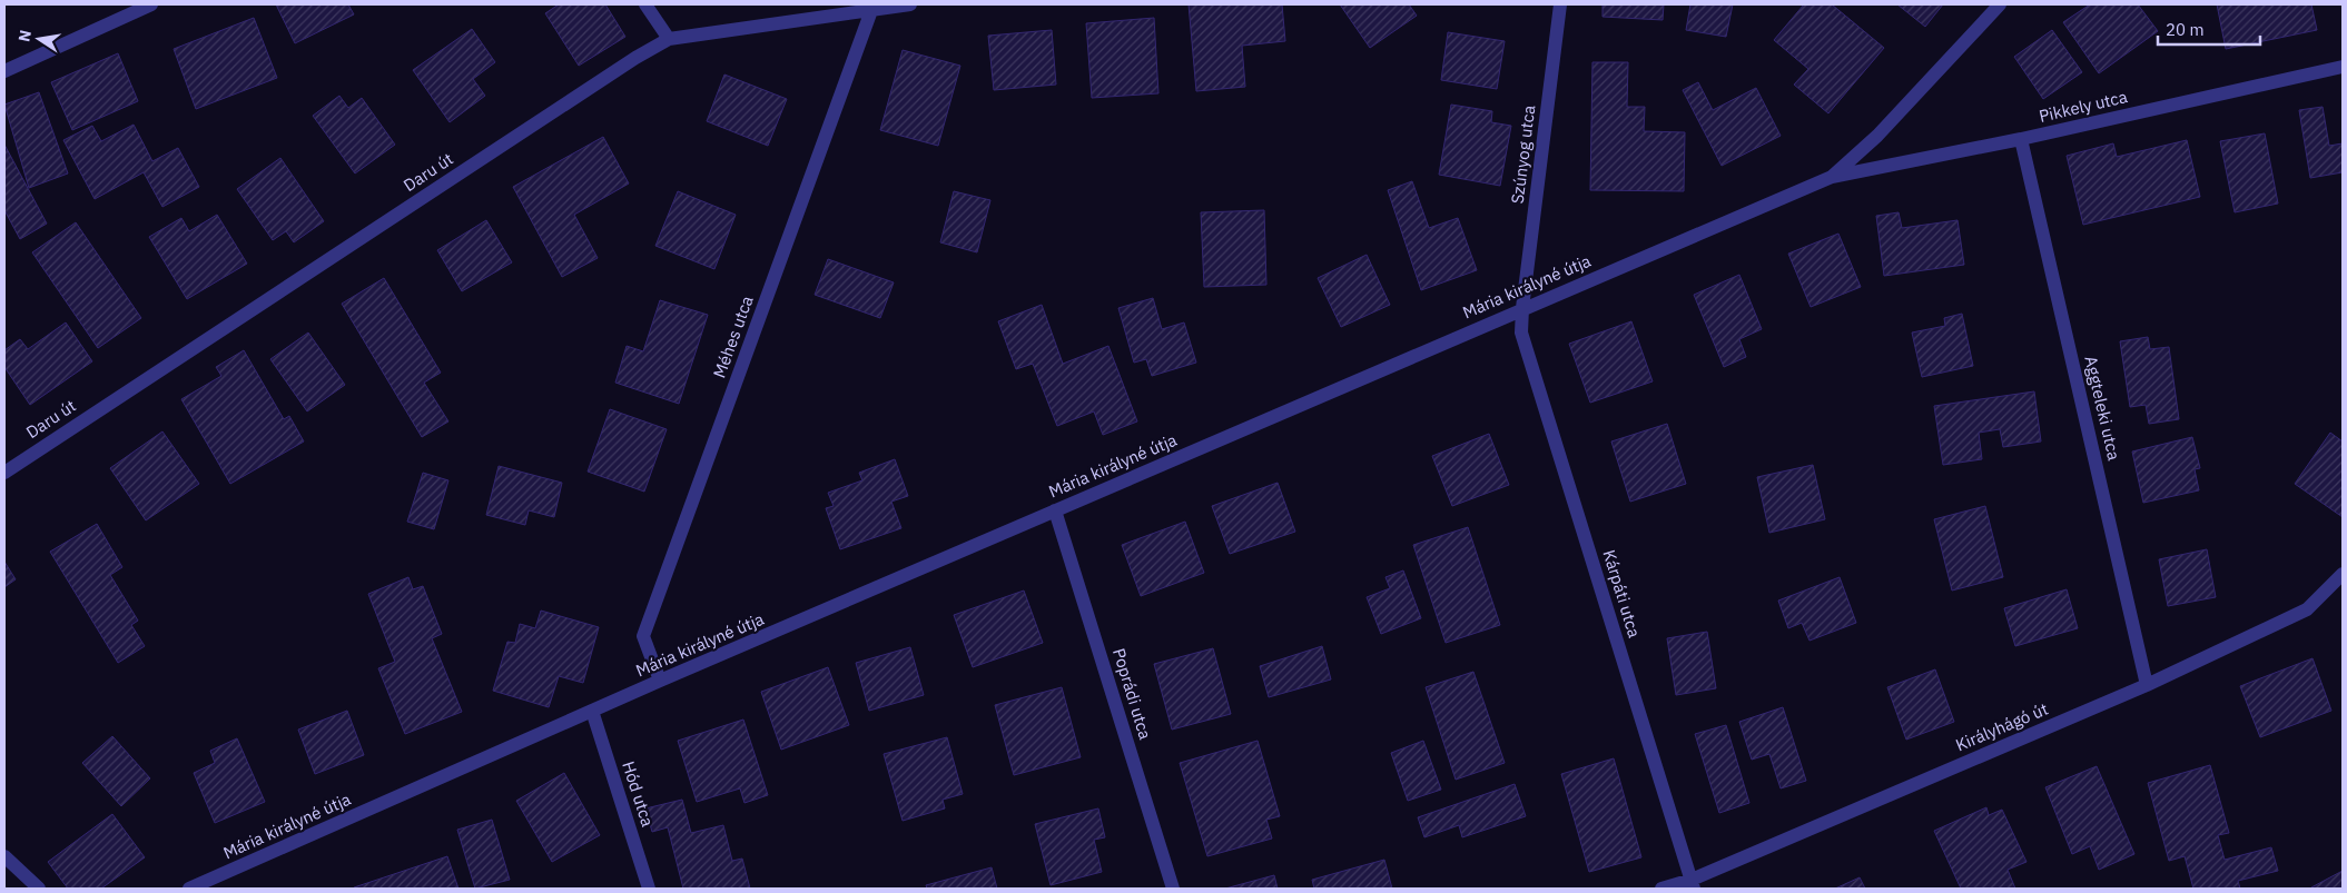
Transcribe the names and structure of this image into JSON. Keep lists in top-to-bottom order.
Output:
{
  "streets": {
    "street": [
      "Pikkely utca",
      "Szúnyog utca",
      "Daru út",
      "Mária királyné útja",
      "Méhes utca",
      "Aggteleki utca",
      "Kárpáti utca",
      "Poprádi utca",
      "Királyhágó út",
      "Hód utca"
    ]
  },
  "crossings": [
    ["Pikkely utca", "Mária királyné útja"],
    ["Pikkely utca", "Aggteleki utca"],
    ["Szúnyog utca", "Mária királyné útja"],
    ["Szúnyog utca", "Kárpáti utca"],
    ["Daru út", "Méhes utca"],
    ["Mária királyné útja", "Méhes utca"],
    ["Mária királyné útja", "Kárpáti utca"],
    ["Mária királyné útja", "Poprádi utca"],
    ["Mária királyné útja", "Hód utca"],
    ["Aggteleki utca", "Királyhágó út"],
    ["Kárpáti utca", "Királyhágó út"]
  ],
  "scale_bar": "20 m",
  "north": "left"
}
